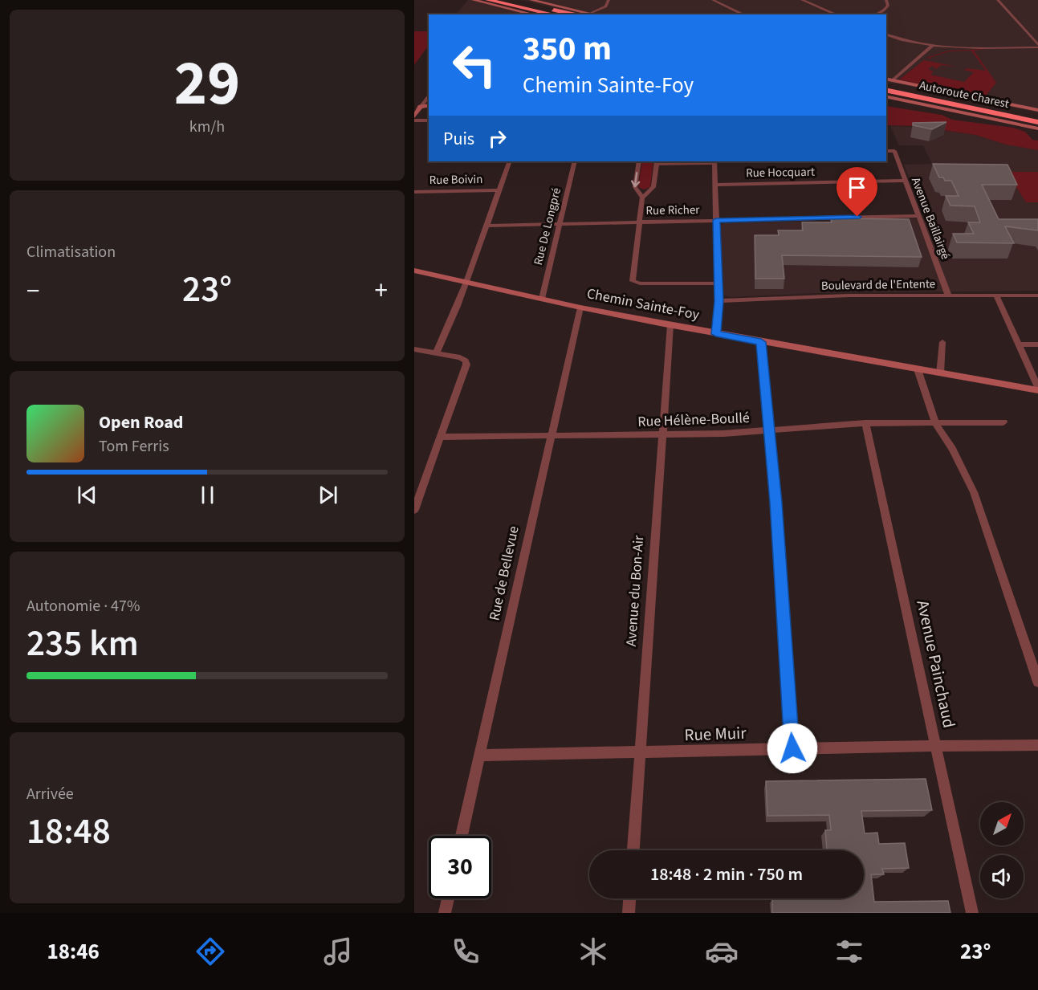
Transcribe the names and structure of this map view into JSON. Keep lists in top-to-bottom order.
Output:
{
  "streets": {
    "highway": ["Autoroute Charest"],
    "street": [
      "Rue Hocquart",
      "Rue Boivin",
      "Rue Richer",
      "Avenue Baillairgé",
      "Rue De Longpré",
      "Boulevard de l'Entente",
      "Chemin Sainte-Foy",
      "Rue Hélène-Boullé",
      "Rue de Bellevue",
      "Avenue du Bon-Air",
      "Avenue Painchaud",
      "Rue Muir"
    ]
  },
  "crossings": [
    ["Rue Hocquart", "Avenue Baillairgé"],
    ["Rue Richer", "Avenue Baillairgé"],
    ["Rue Richer", "Rue De Longpré"],
    ["Avenue Baillairgé", "Boulevard de l'Entente"],
    ["Rue De Longpré", "Chemin Sainte-Foy"],
    ["Chemin Sainte-Foy", "Rue de Bellevue"],
    ["Chemin Sainte-Foy", "Avenue du Bon-Air"],
    ["Rue Hélène-Boullé", "Rue de Bellevue"],
    ["Rue Hélène-Boullé", "Avenue du Bon-Air"],
    ["Rue Hélène-Boullé", "Avenue Painchaud"],
    ["Rue de Bellevue", "Rue Muir"],
    ["Avenue du Bon-Air", "Rue Muir"],
    ["Avenue Painchaud", "Rue Muir"]
  ],
  "north": "top right",
  "page": {
    "tile": [
      ["29", "km/h"],
      "Climatisation",
      ["Autonomie · 47%", "235 km"],
      ["Arrivée", "18:48"]
    ],
    "turn": ["350 m", "Chemin Sainte-Foy"],
    "then": "Puis",
    "heat": ["−", "23°", "+"],
    "song": ["Open Road", "Tom Ferris"],
    "limit": "30",
    "trip": "18:48 · 2 min · 750 m",
    "tabs": ["18:46", "23°"]
  }
}
